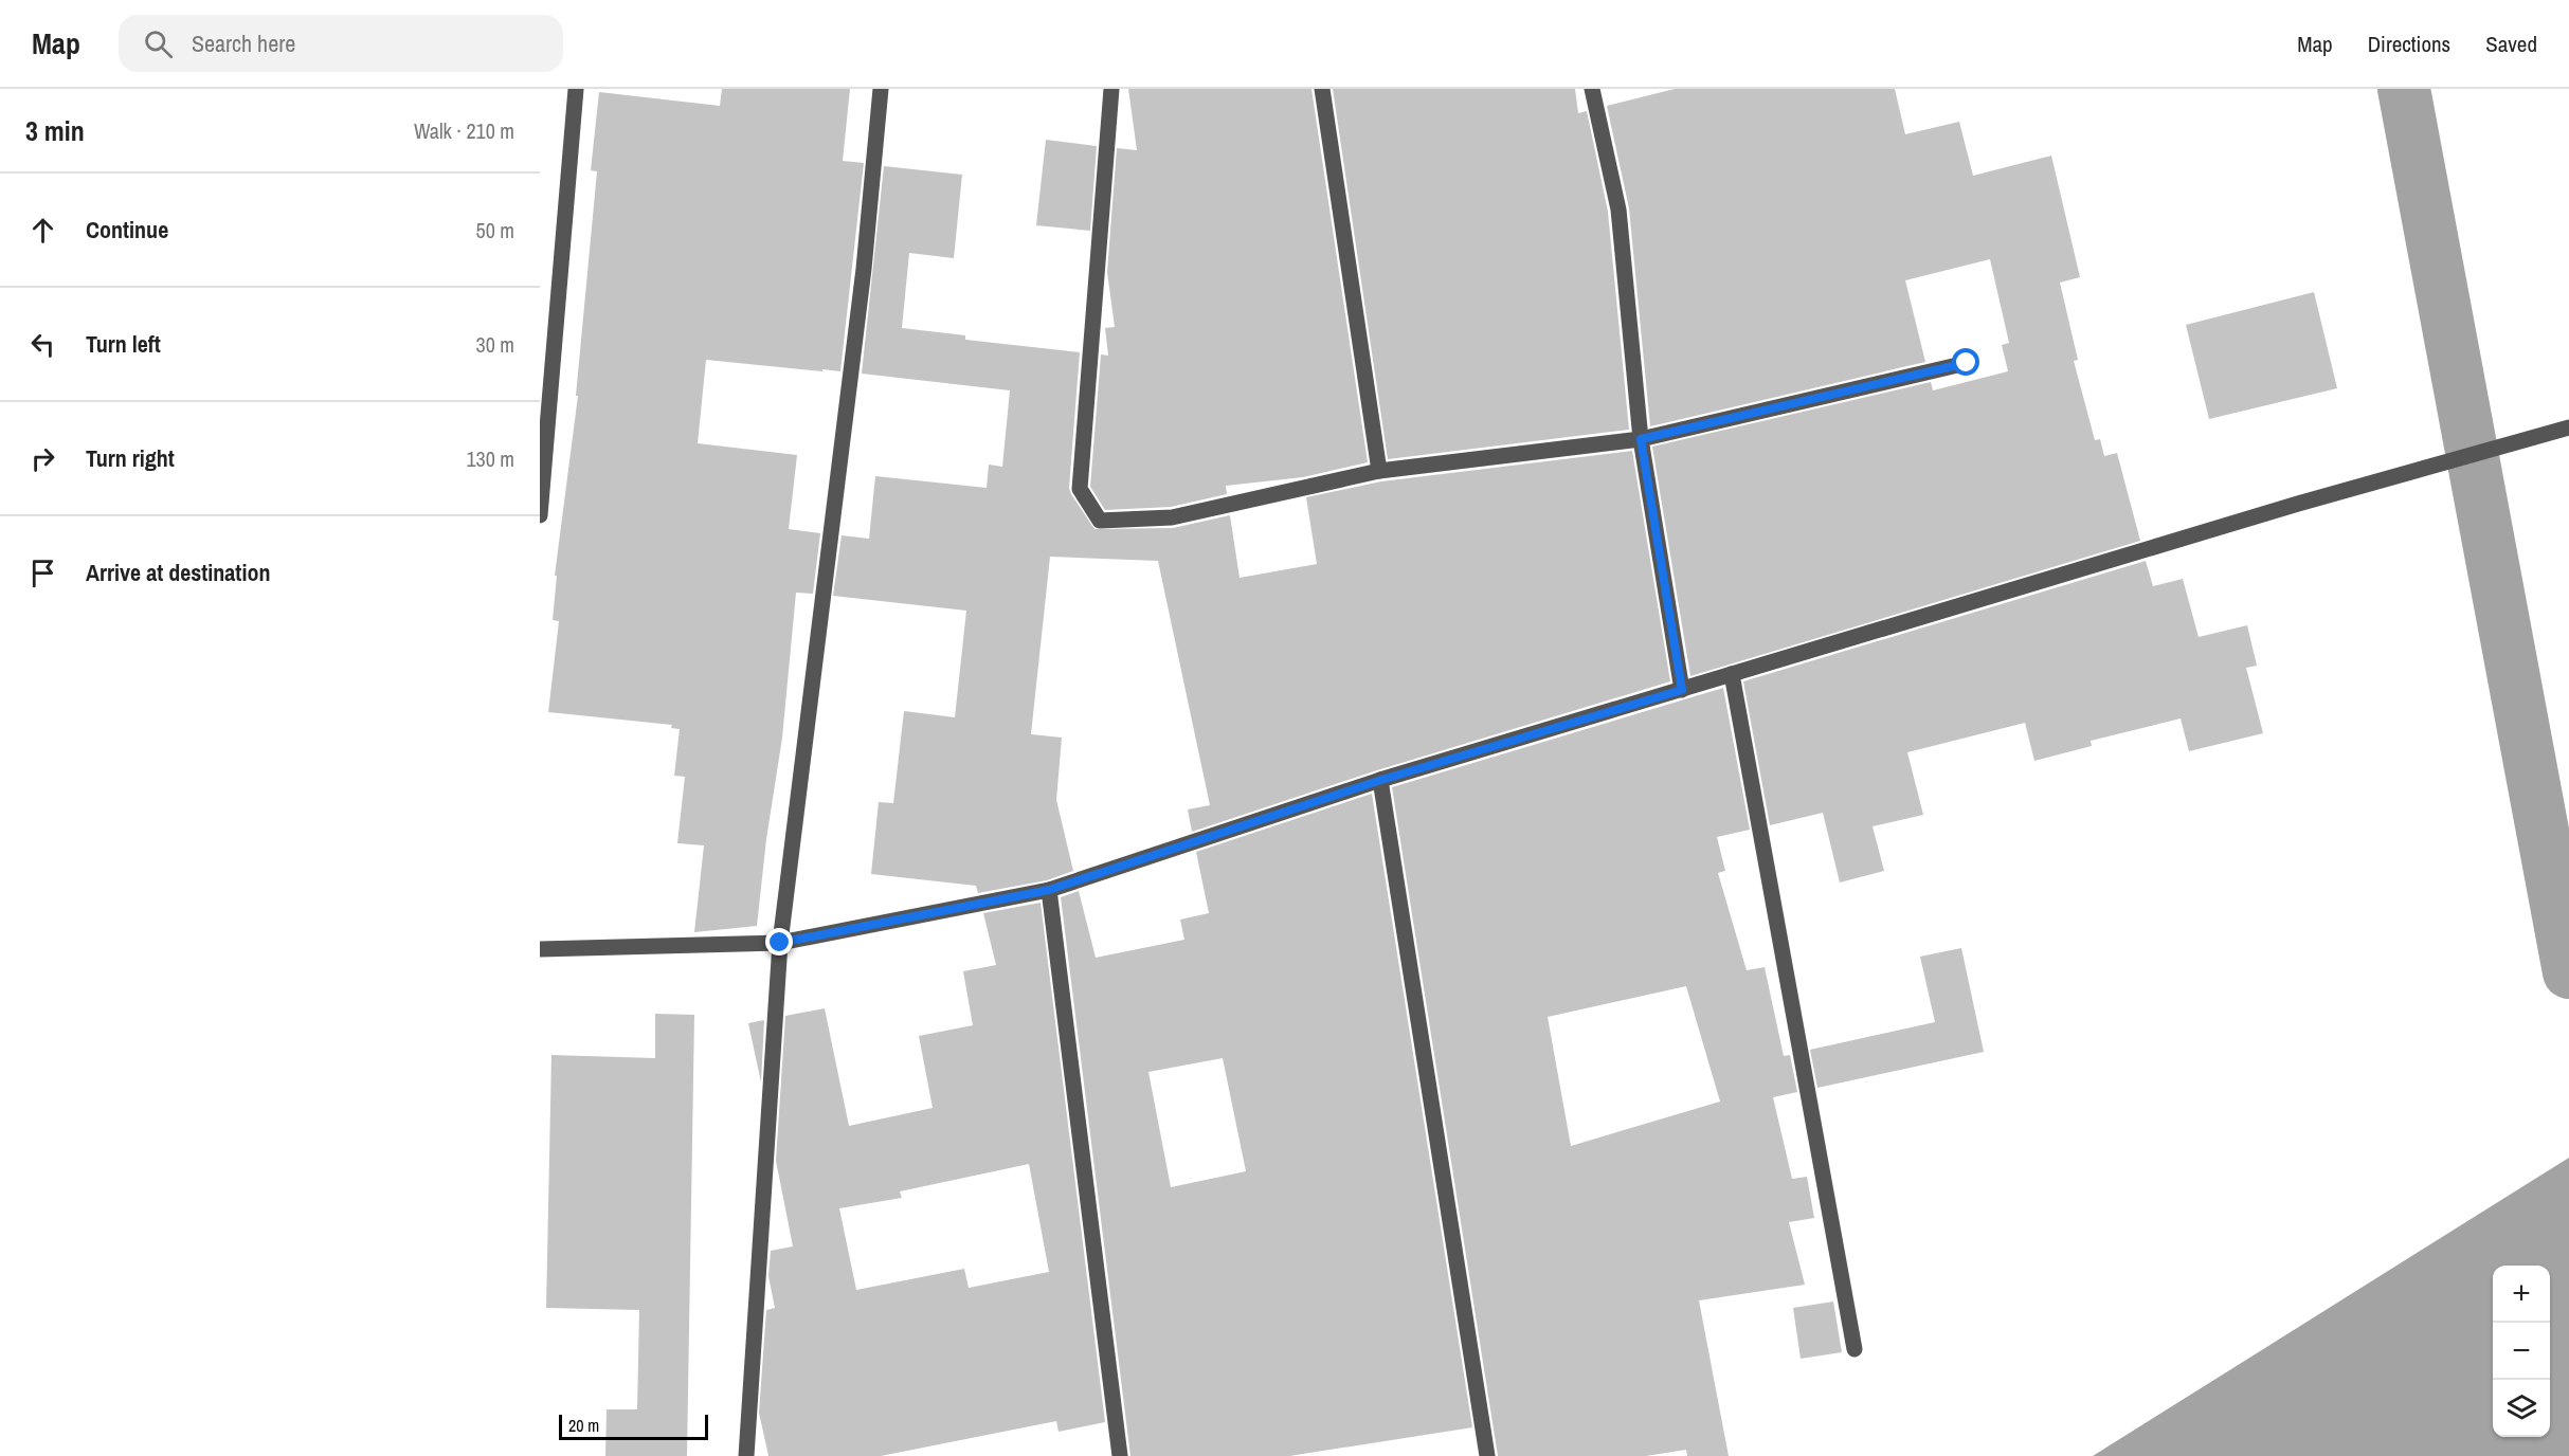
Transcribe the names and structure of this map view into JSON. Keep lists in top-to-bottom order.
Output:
{
  "scale_bar": "20 m",
  "page": {
    "header": "Map",
    "search": "Search here",
    "nav": ["Map", "Directions", "Saved"],
    "heading": ["3 min", "Walk · 210 m"],
    "list": [
      ["Continue", "50 m"],
      ["Turn left", "30 m"],
      ["Turn right", "130 m"],
      "Arrive at destination"
    ],
    "map_buttons": ["+", "−"],
    "scale": "20 m"
  }
}
